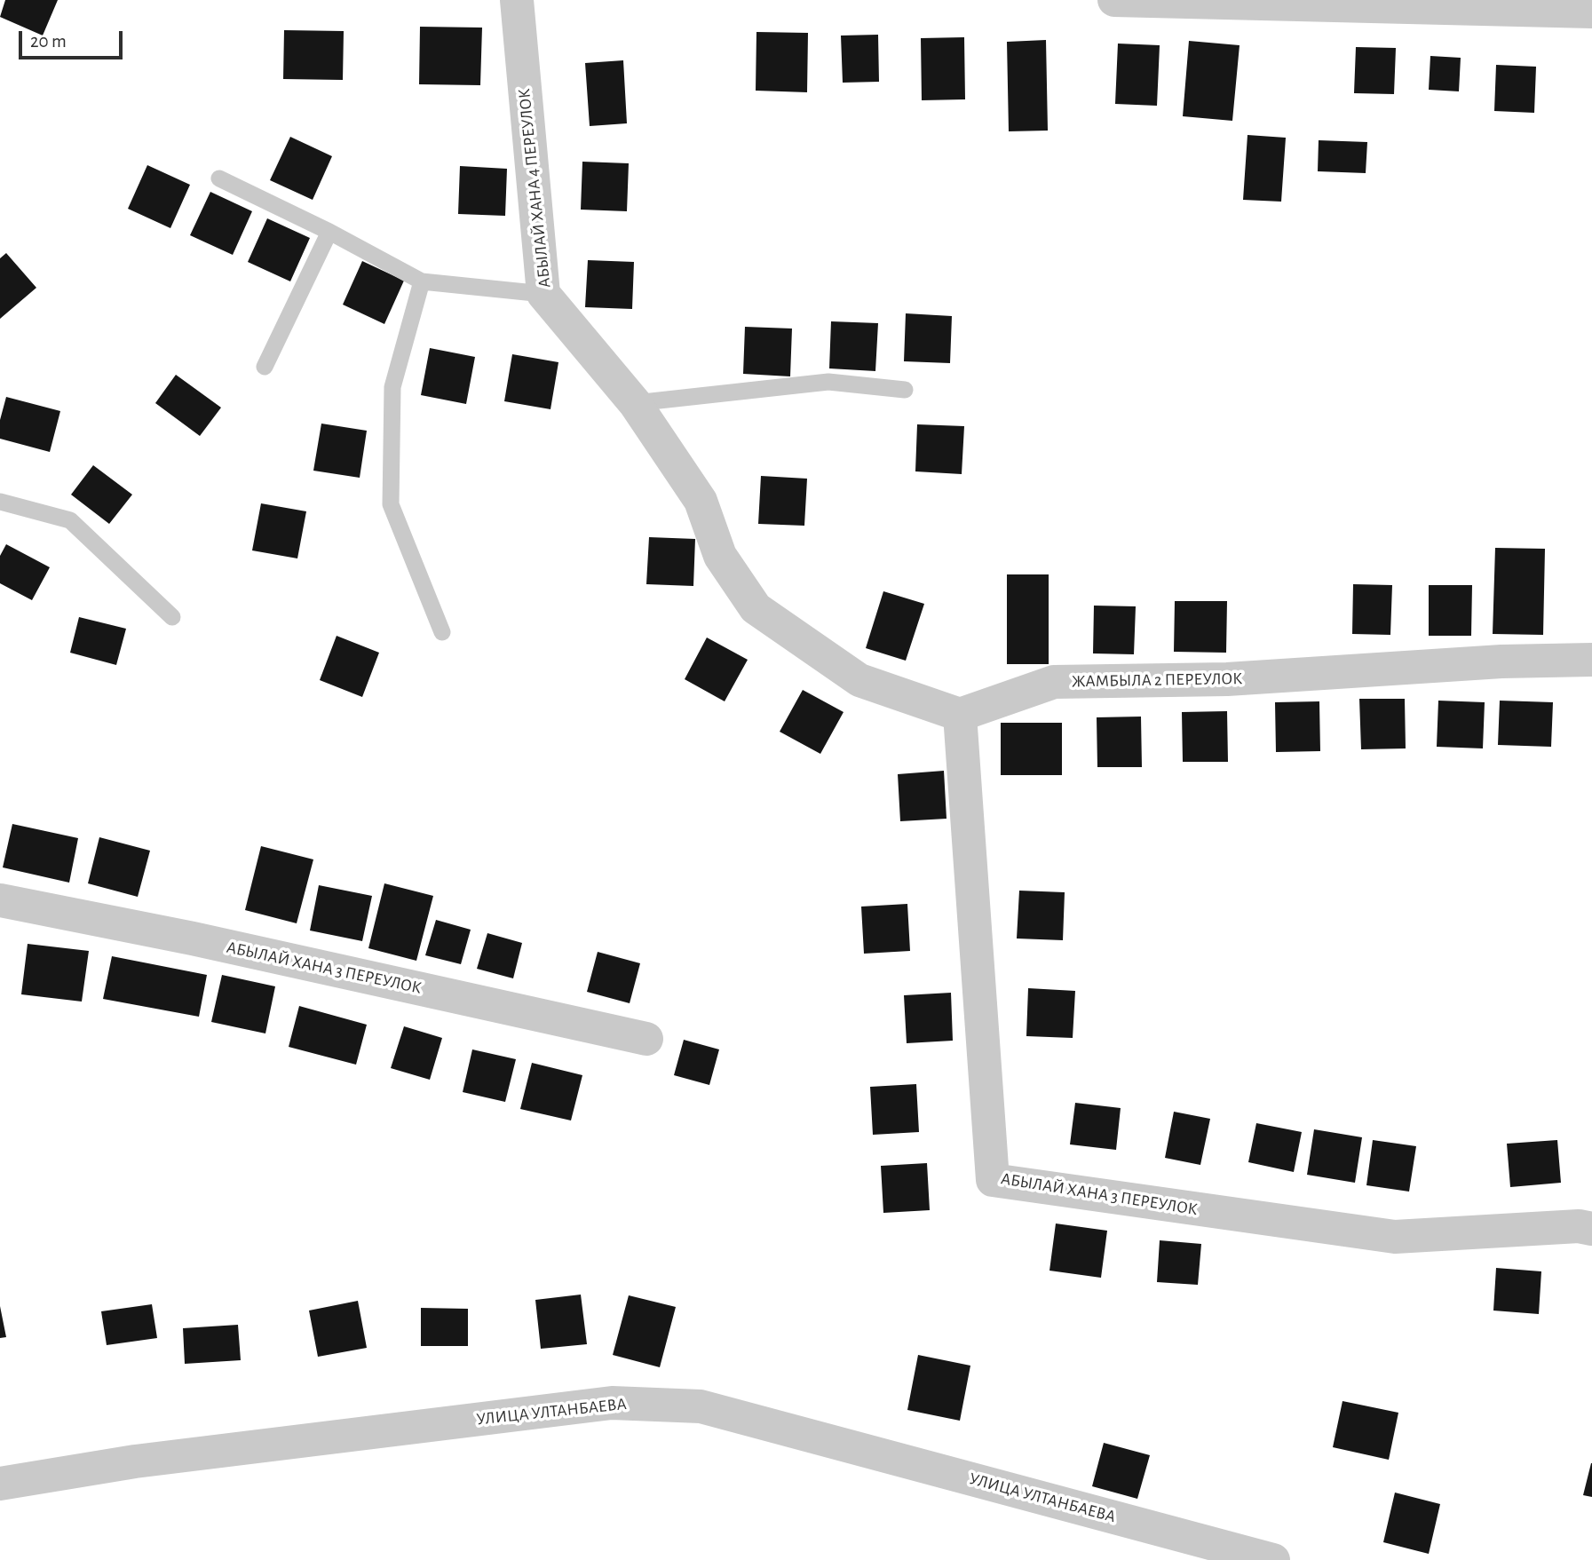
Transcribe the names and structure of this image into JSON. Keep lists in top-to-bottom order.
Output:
{
  "streets": {
    "street": [
      "АБЫЛАЙ ХАНА 4 ПЕРЕУЛОК",
      "ЖАМБЫЛА 2 ПЕРЕУЛОК",
      "АБЫЛАЙ ХАНА 3 ПЕРЕУЛОК",
      "УЛИЦА УЛТАНБАЕВА"
    ]
  },
  "crossings": [
    ["АБЫЛАЙ ХАНА 4 ПЕРЕУЛОК", "ЖАМБЫЛА 2 ПЕРЕУЛОК"],
    ["АБЫЛАЙ ХАНА 4 ПЕРЕУЛОК", "АБЫЛАЙ ХАНА 3 ПЕРЕУЛОК"],
    ["ЖАМБЫЛА 2 ПЕРЕУЛОК", "АБЫЛАЙ ХАНА 3 ПЕРЕУЛОК"]
  ],
  "scale_bar": "20 m"
}
